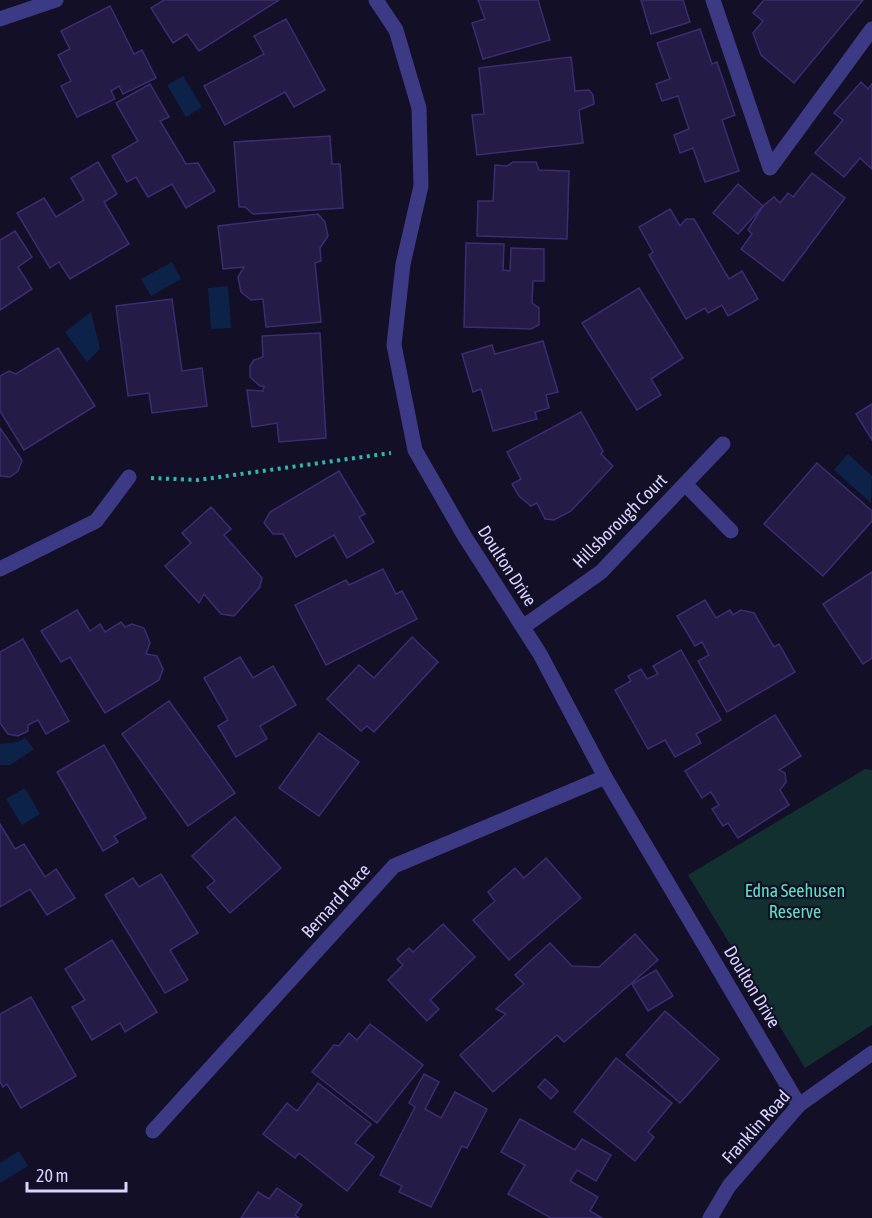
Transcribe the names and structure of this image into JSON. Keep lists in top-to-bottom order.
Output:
{
  "streets": {
    "street": [
      "Hillsborough Court",
      "Doulton Drive",
      "Bernard Place",
      "Franklin Road"
    ]
  },
  "crossings": [
    ["Hillsborough Court", "Doulton Drive"],
    ["Doulton Drive", "Bernard Place"],
    ["Doulton Drive", "Franklin Road"]
  ],
  "parks": ["Edna Seehusen Reserve"],
  "scale_bar": "20 m"
}
